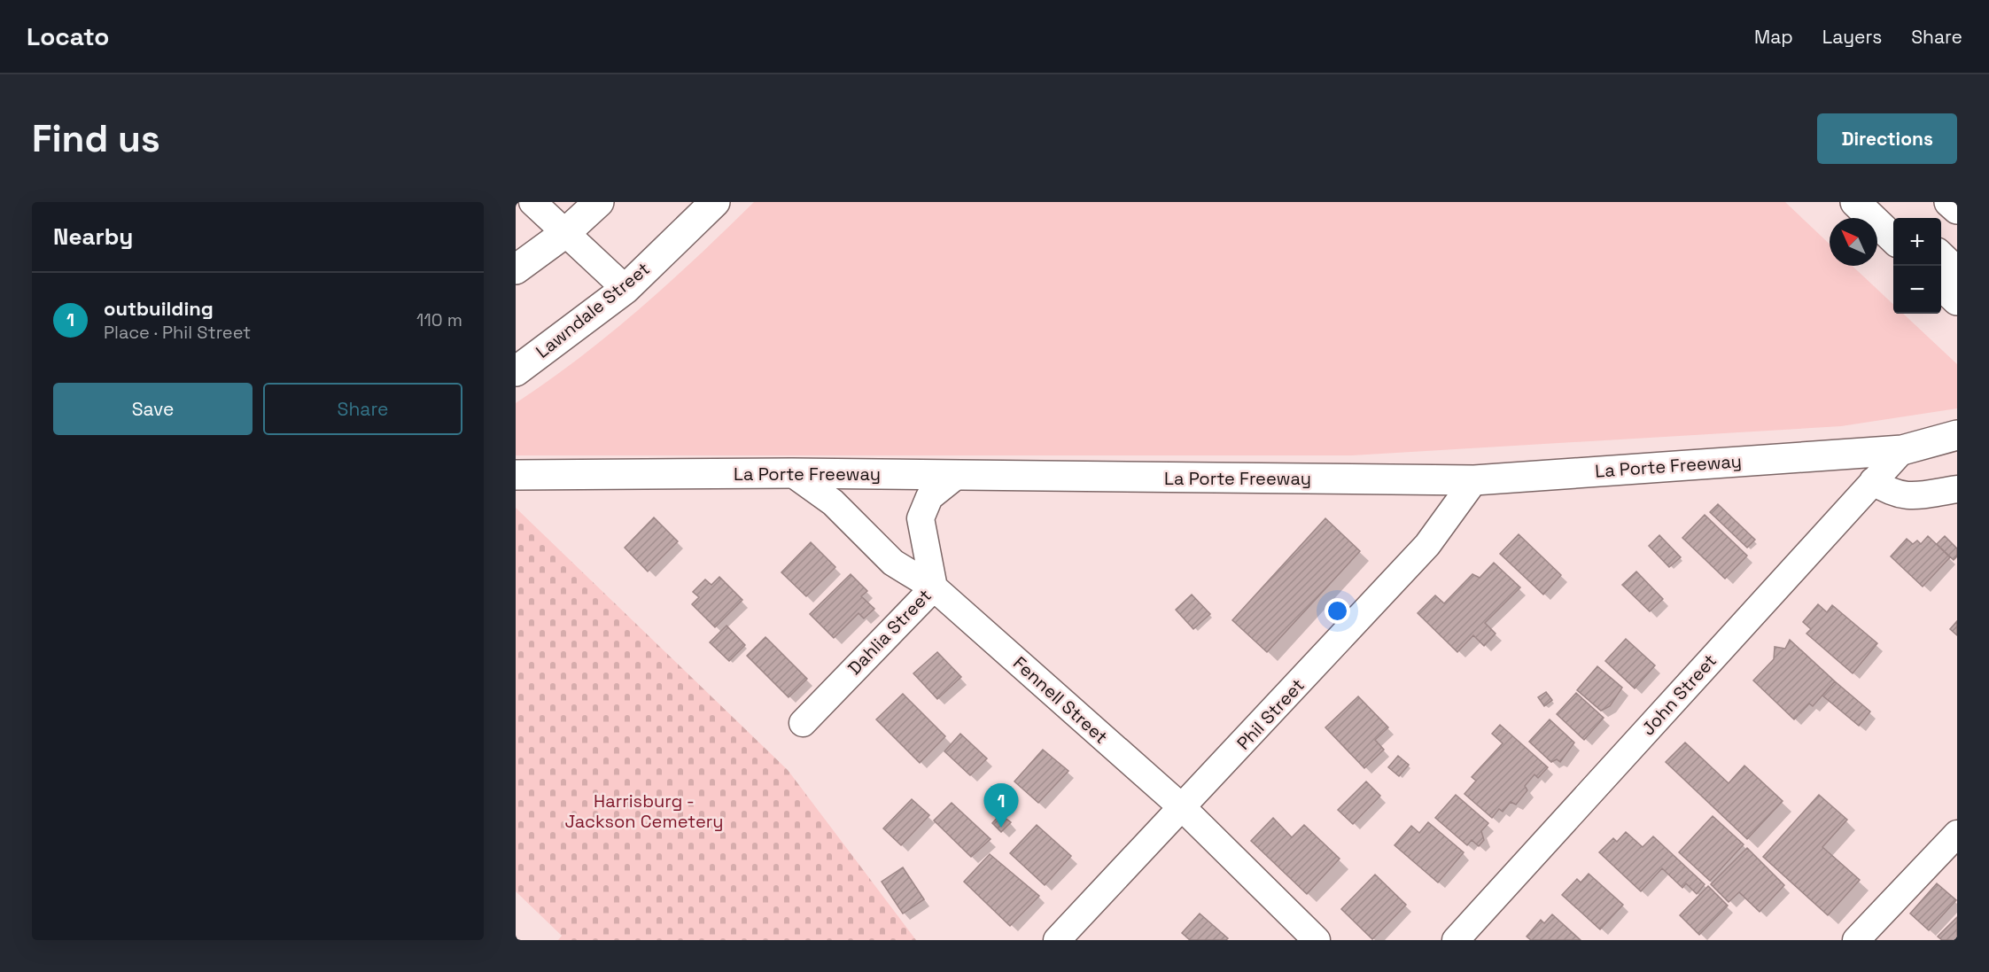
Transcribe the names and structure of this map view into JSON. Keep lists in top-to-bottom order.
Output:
{
  "streets": {
    "main road": ["Lawndale Street", "La Porte Freeway"],
    "street": [
      "Dahlia Street",
      "John Street",
      "Fennell Street",
      "Phil Street"
    ]
  },
  "crossings": [
    ["La Porte Freeway", "Dahlia Street"],
    ["La Porte Freeway", "John Street"],
    ["La Porte Freeway", "Fennell Street"],
    ["La Porte Freeway", "Phil Street"],
    ["Dahlia Street", "Fennell Street"],
    ["Fennell Street", "Phil Street"]
  ],
  "parks": ["Harrisburg - Jackson Cemetery"],
  "north": "top left",
  "page": {
    "header": "Locato",
    "nav": ["Map", "Layers", "Share"],
    "buttons": [
      "Directions",
      ["Save", "Share"]
    ],
    "title": "Find us",
    "heading": "Nearby",
    "map_buttons": ["+", "−"],
    "list": [
      {
        "mark": "1",
        "name": "outbuilding",
        "note": "Place · Phil Street",
        "value": "110 m"
      }
    ],
    "pins": "1"
  }
}
